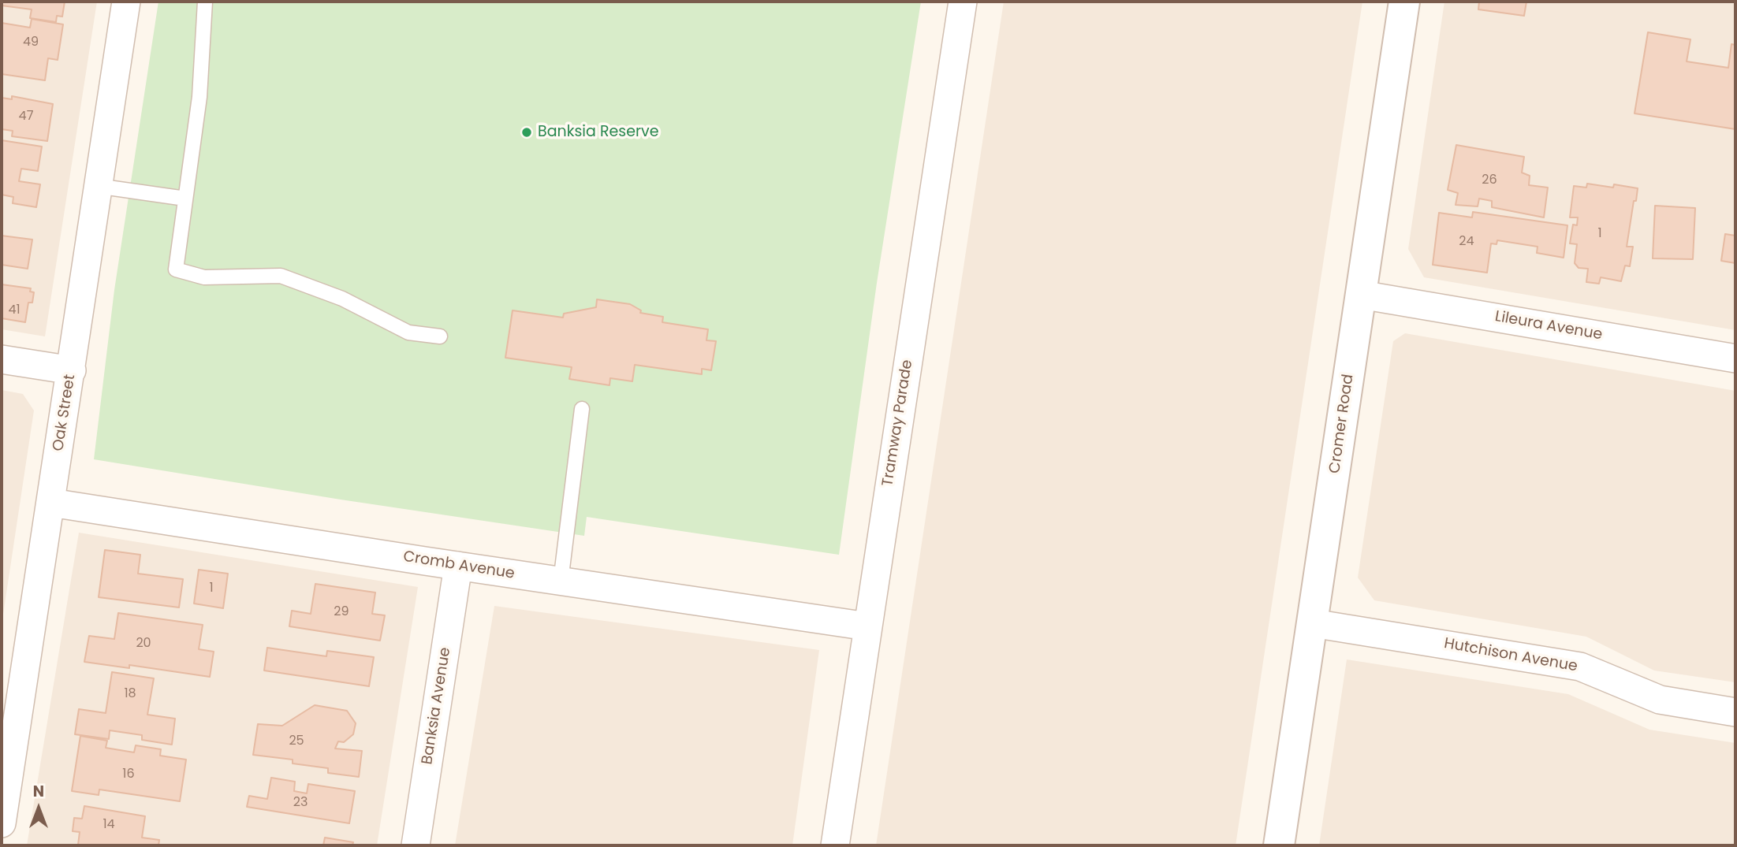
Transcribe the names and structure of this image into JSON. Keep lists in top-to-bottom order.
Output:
{
  "streets": {
    "street": [
      "Lileura Avenue",
      "Oak Street",
      "Tramway Parade",
      "Cromer Road",
      "Cromb Avenue",
      "Hutchison Avenue",
      "Banksia Avenue"
    ]
  },
  "crossings": [
    ["Lileura Avenue", "Cromer Road"],
    ["Oak Street", "Cromb Avenue"],
    ["Tramway Parade", "Cromb Avenue"],
    ["Cromer Road", "Hutchison Avenue"],
    ["Cromb Avenue", "Banksia Avenue"]
  ],
  "places": ["Banksia Reserve"],
  "house_numbers": [
    "49",
    "47",
    "26",
    "1",
    "24",
    "41",
    "1",
    "29",
    "20",
    "18",
    "25",
    "16",
    "23",
    "14"
  ],
  "north": "top"
}
